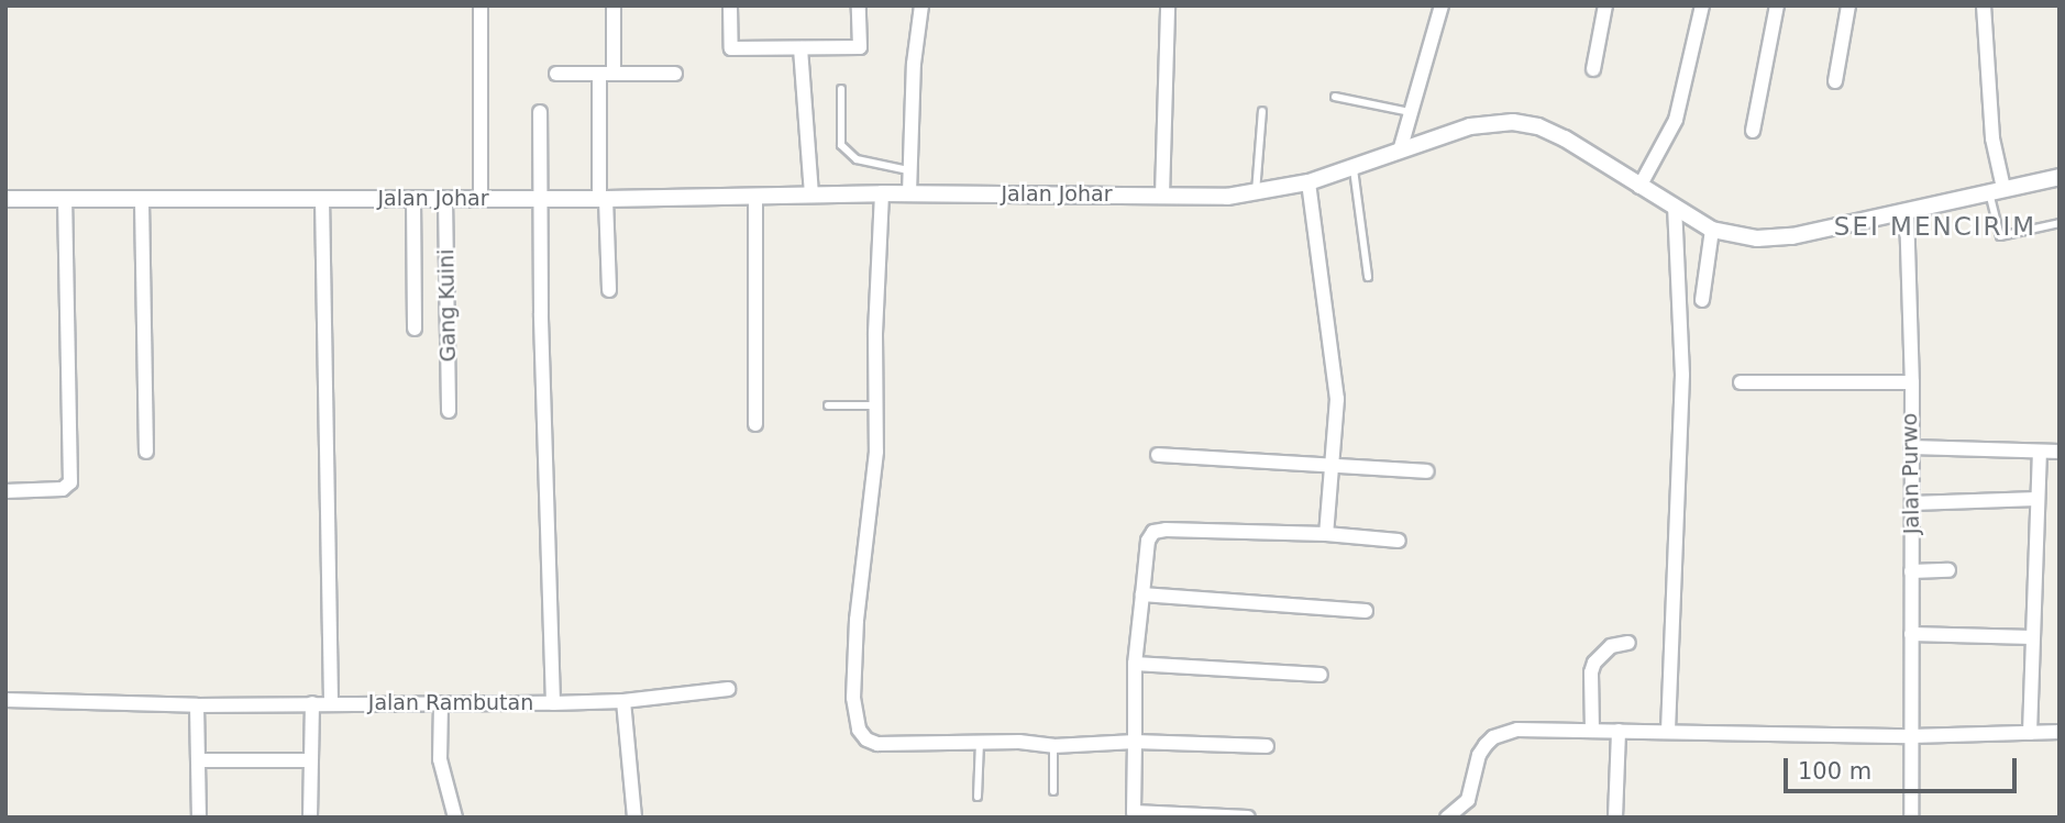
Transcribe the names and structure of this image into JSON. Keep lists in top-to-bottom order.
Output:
{
  "streets": {
    "street": [
      "Jalan Johar",
      "Gang Kuini",
      "Jalan Purwo",
      "Jalan Rambutan"
    ]
  },
  "crossings": [
    ["Jalan Johar", "Gang Kuini"],
    ["Jalan Johar", "Jalan Purwo"],
    ["Jalan Johar", "Jalan Rambutan"]
  ],
  "districts": ["SEI MENCIRIM"],
  "scale_bar": "100 m"
}
